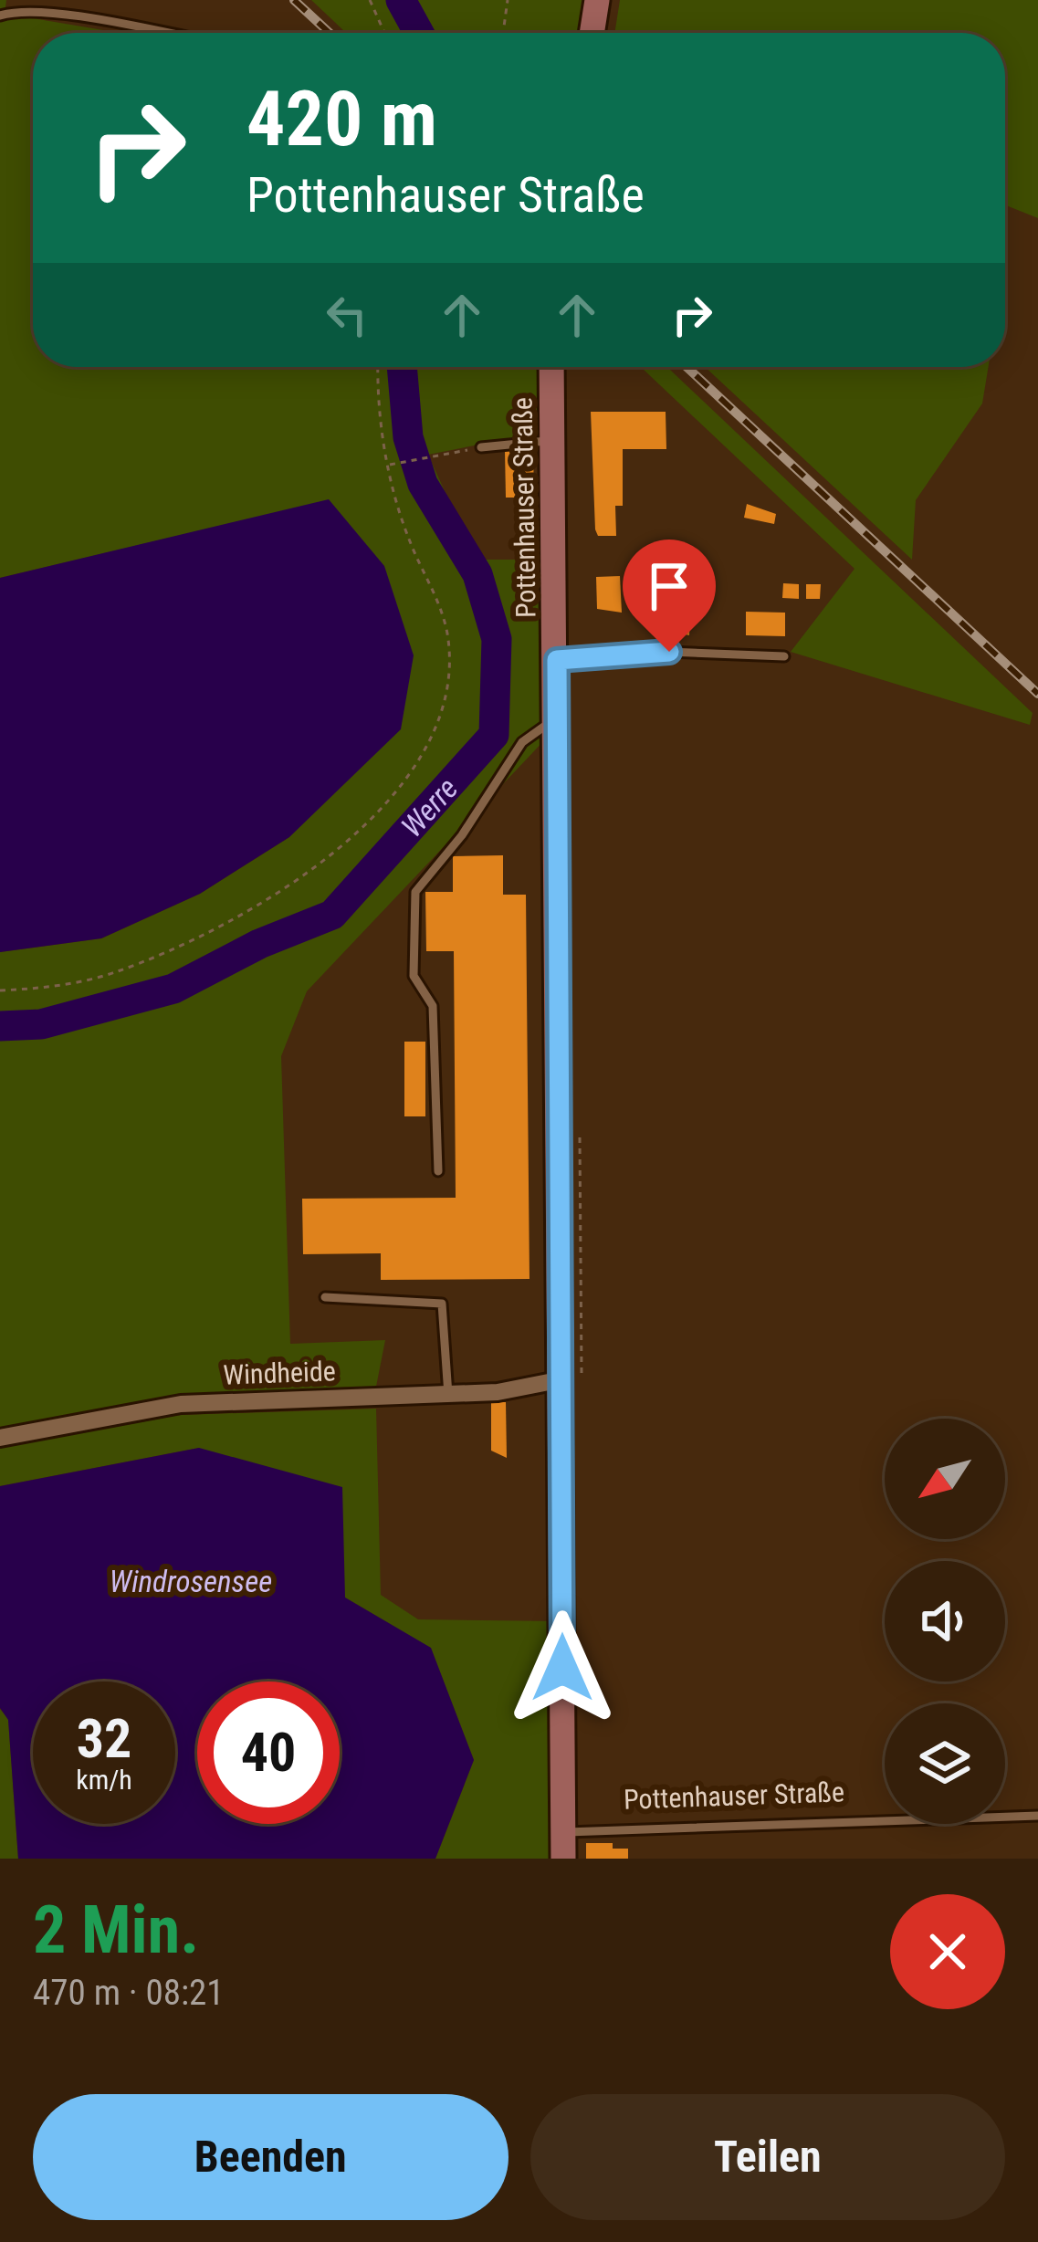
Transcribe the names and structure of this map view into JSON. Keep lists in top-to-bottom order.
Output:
{
  "streets": {
    "street": ["Pottenhauser Straße", "Windheide"]
  },
  "crossings": [
    ["Pottenhauser Straße", "Windheide"]
  ],
  "water": ["Werre", "Windrosensee"],
  "north": "bottom left",
  "page": {
    "turn": ["420 m", "Pottenhauser Straße"],
    "speed": "32 km/h",
    "limit": "40",
    "heading": ["2 Min.", "470 m · 08:21"],
    "buttons": ["Beenden", "Teilen"]
  }
}
